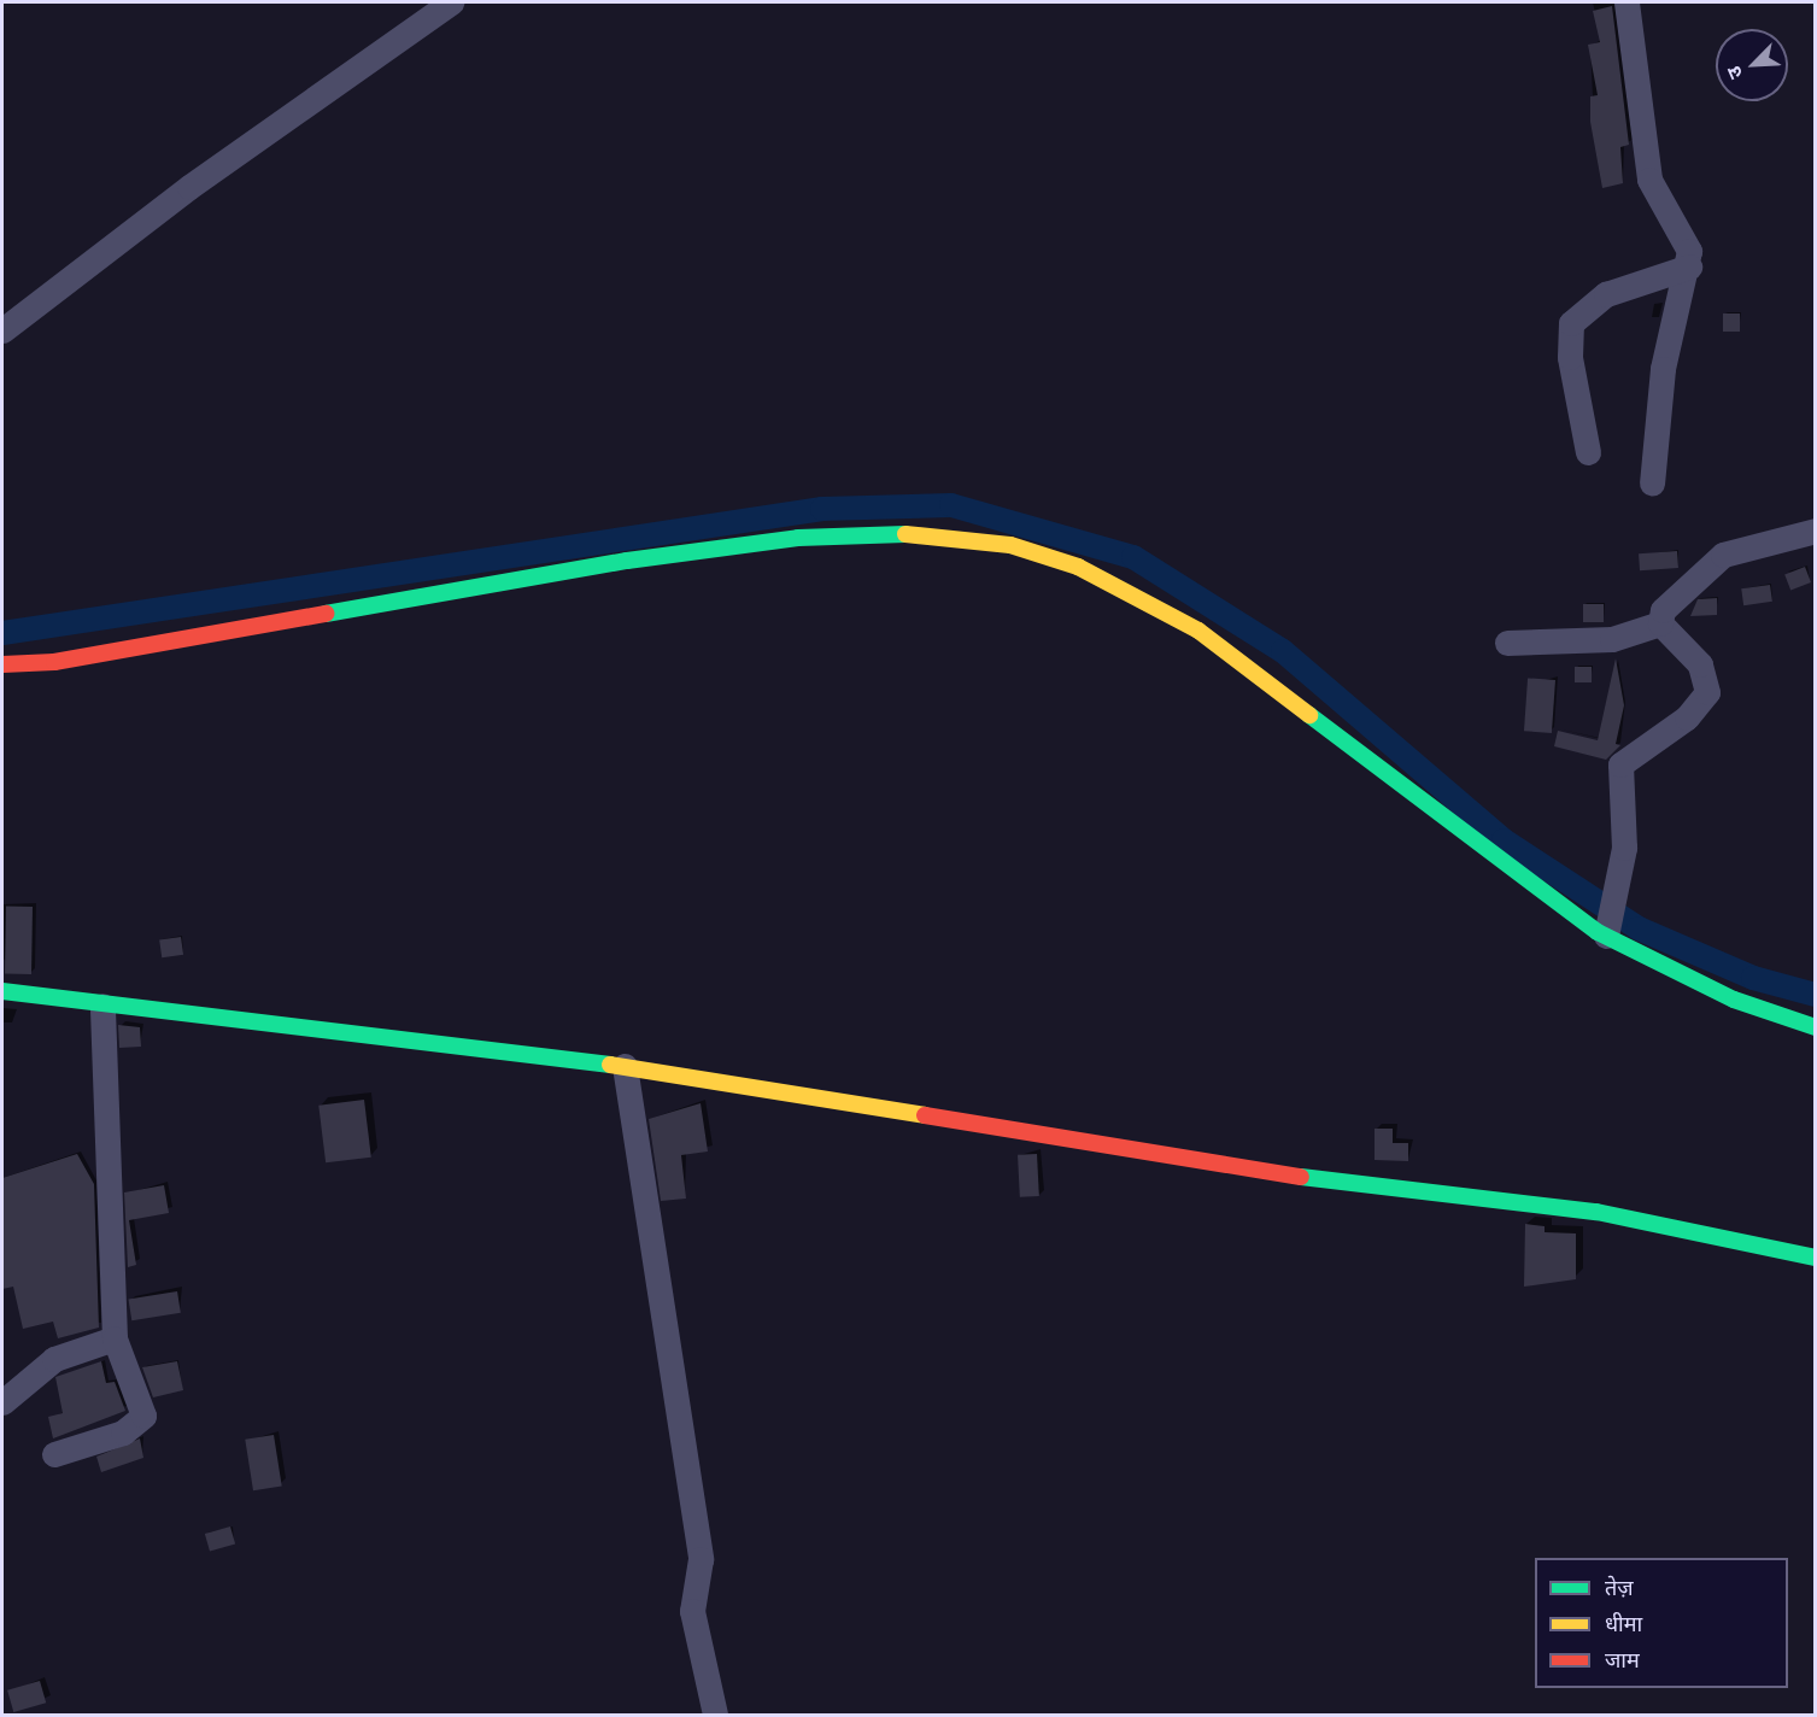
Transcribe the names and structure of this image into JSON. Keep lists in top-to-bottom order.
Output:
{
  "legend": ["तेज़", "धीमा", "जाम"],
  "north": "bottom left"
}
